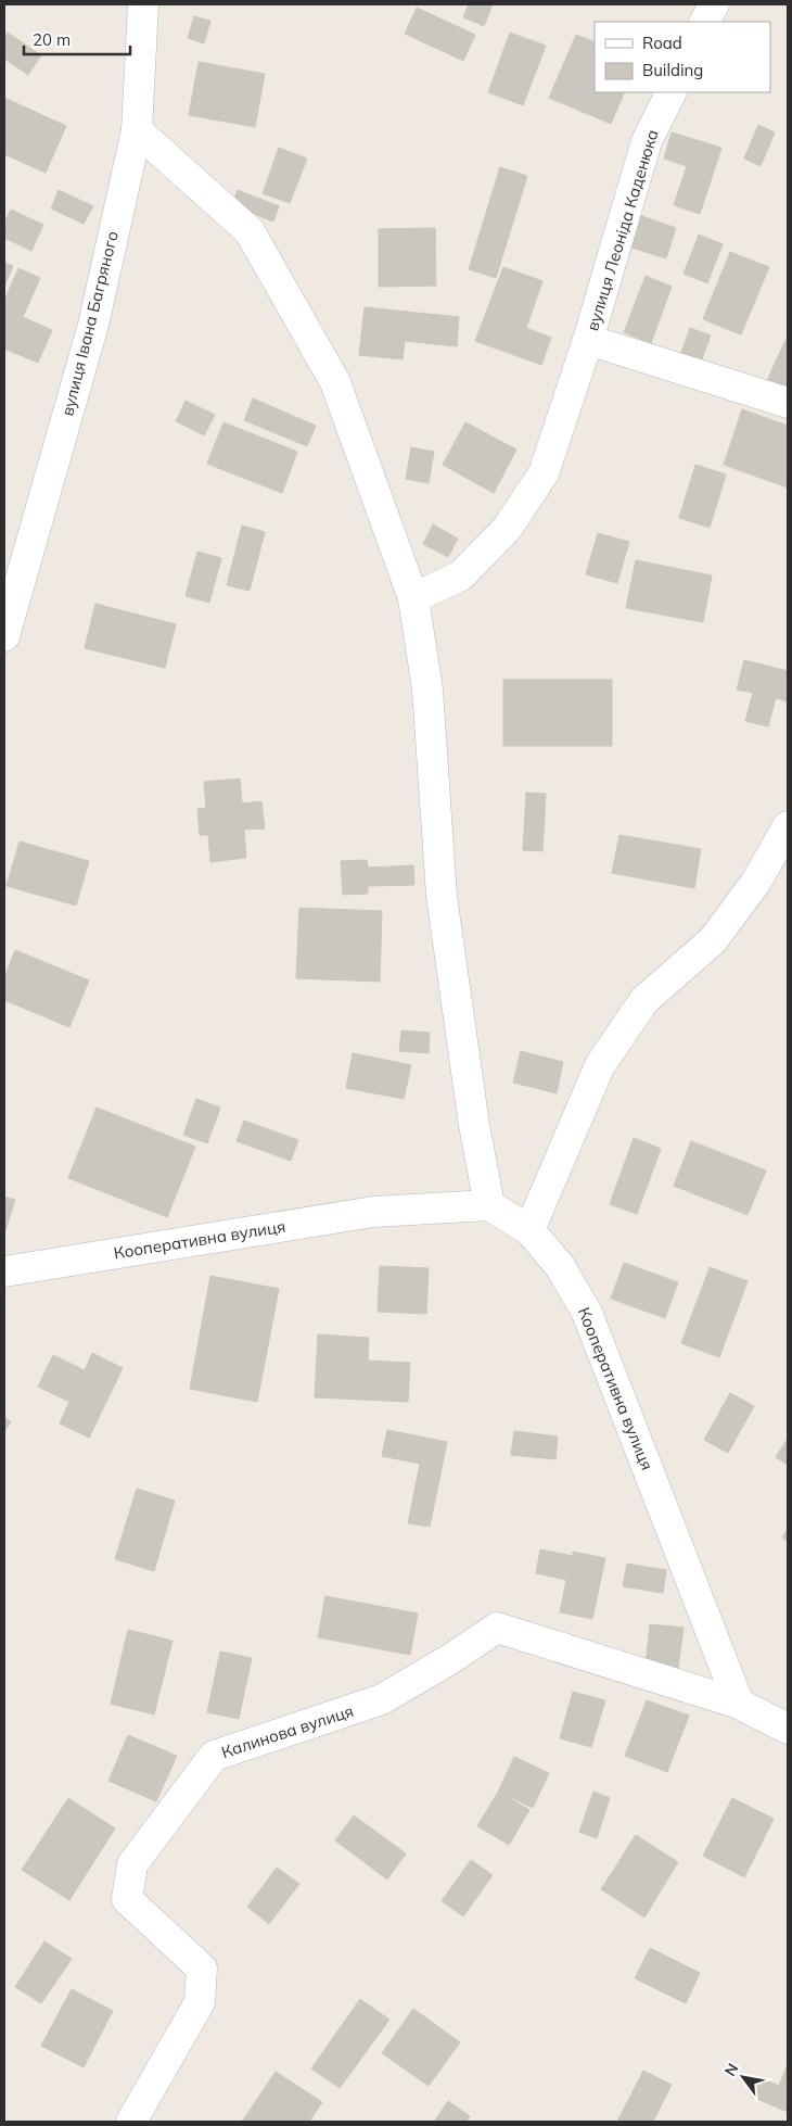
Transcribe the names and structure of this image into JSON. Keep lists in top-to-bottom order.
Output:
{
  "streets": {
    "street": [
      "вулиця Леоніда Каденюка",
      "вулиця Івана Багряного",
      "Кооперативна вулиця",
      "Калинова вулиця"
    ]
  },
  "crossings": [
    ["Кооперативна вулиця", "Калинова вулиця"]
  ],
  "legend": ["Road", "Building"],
  "scale_bar": "20 m",
  "north": "top left"
}
